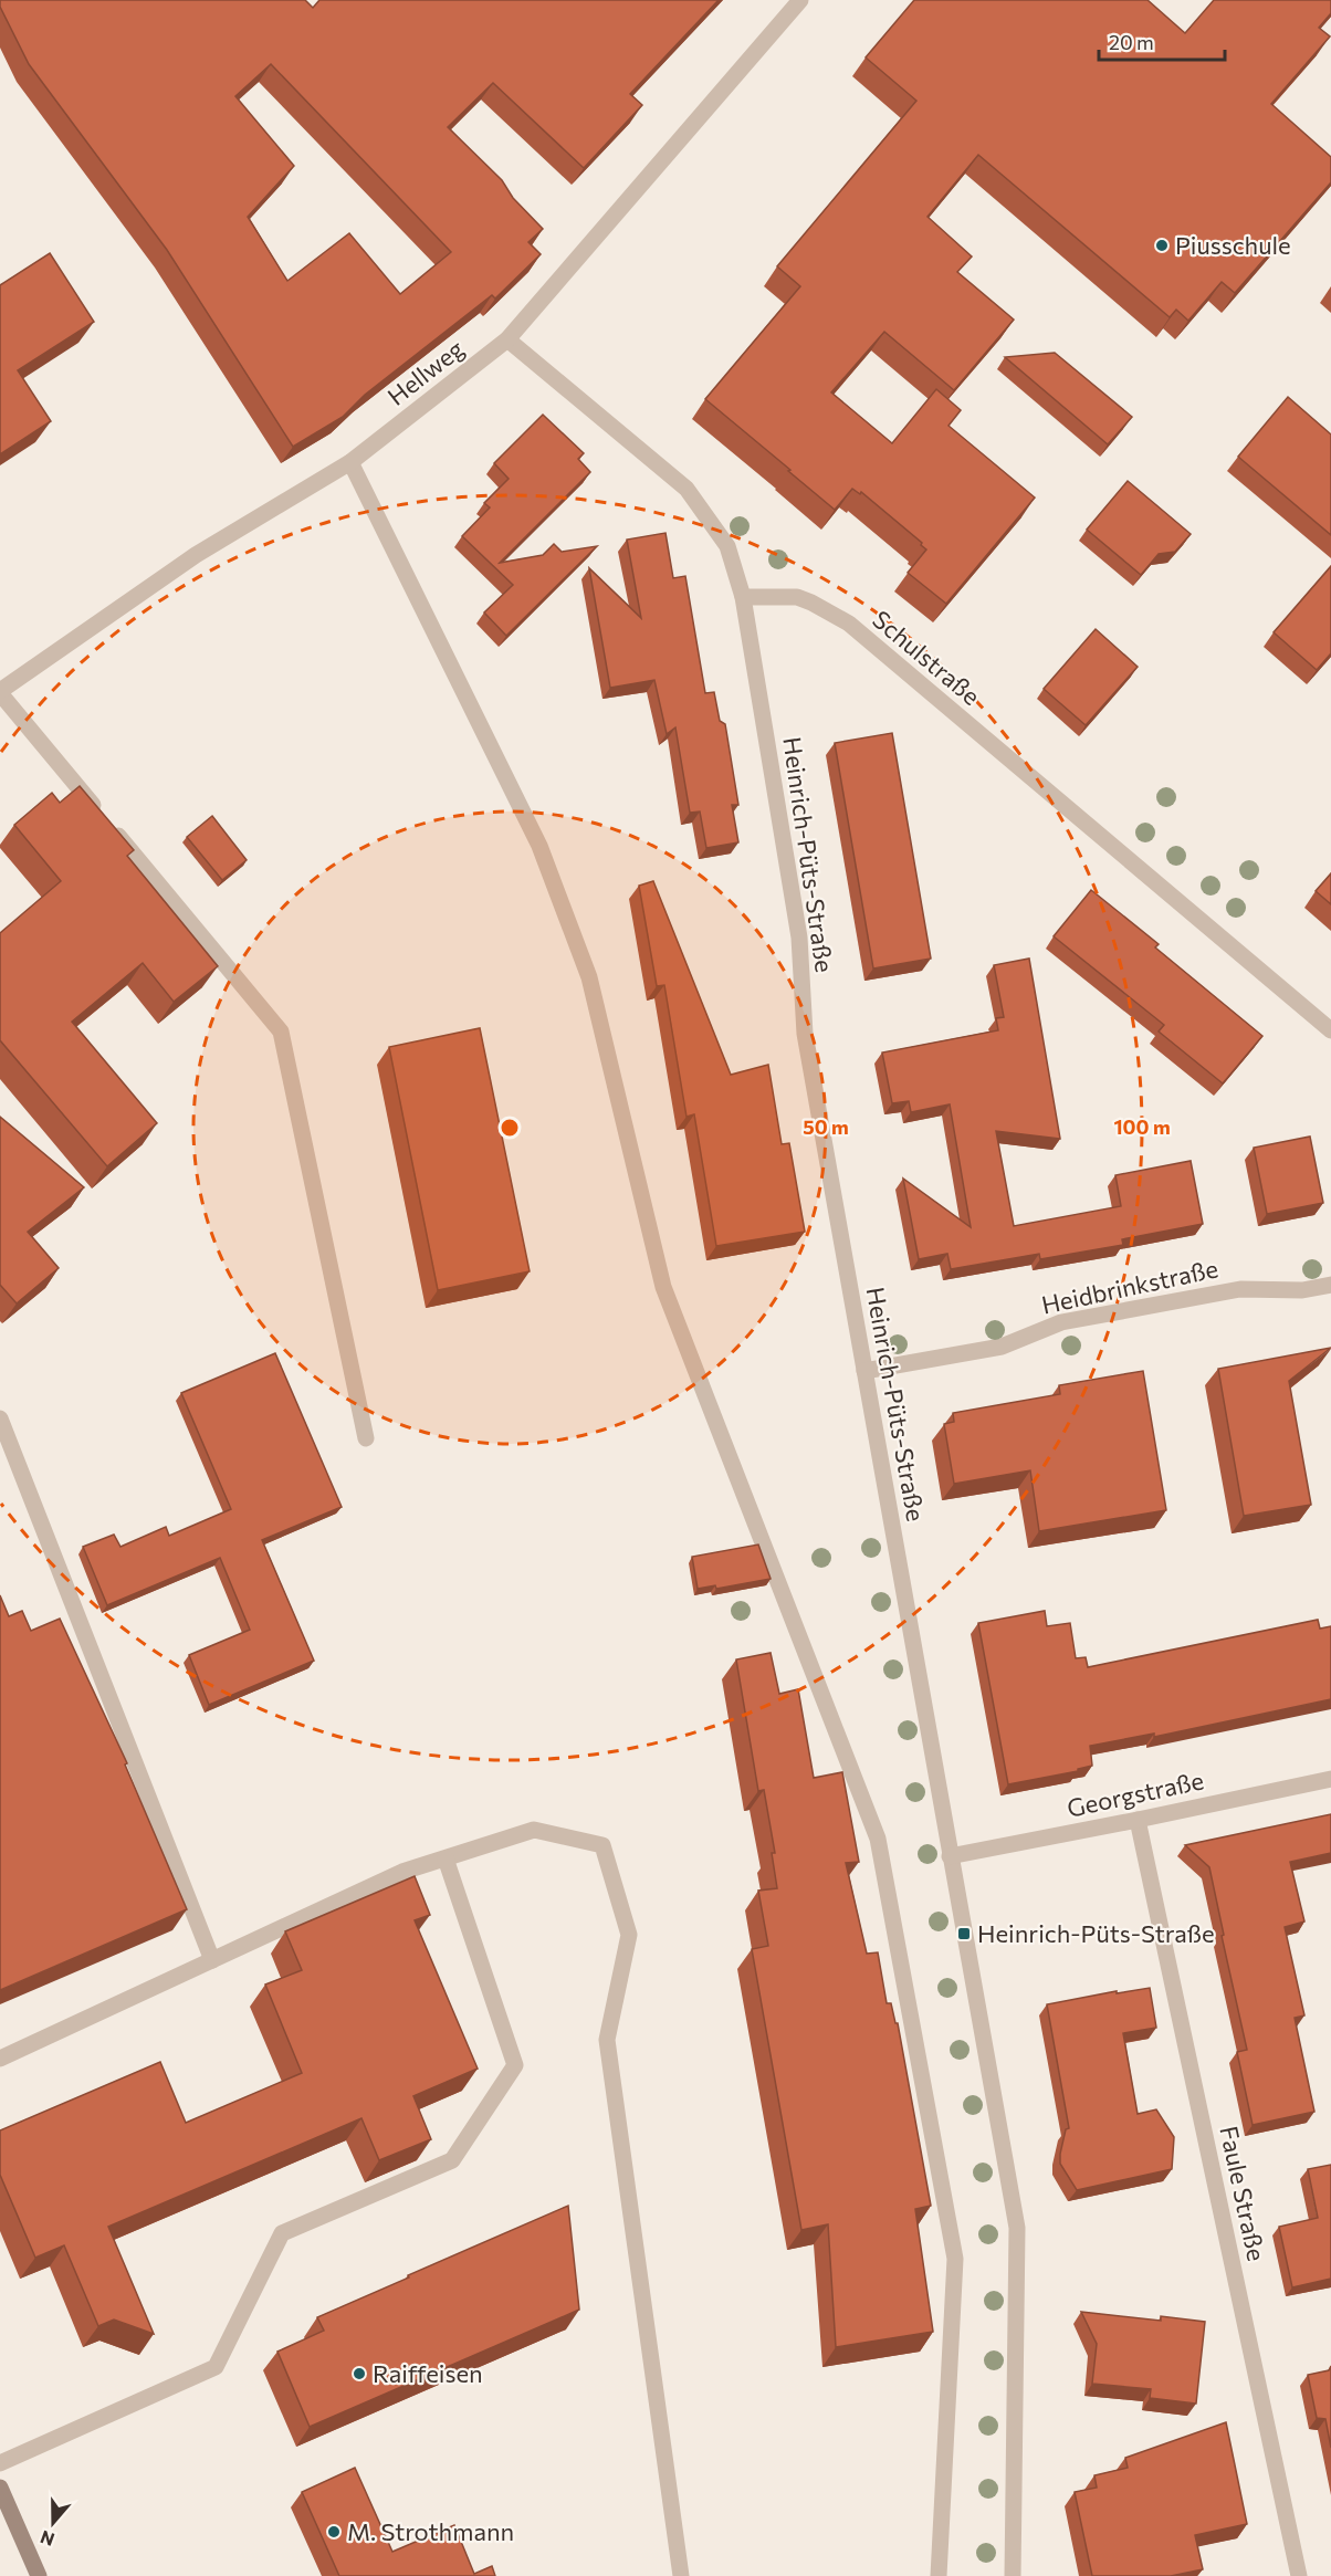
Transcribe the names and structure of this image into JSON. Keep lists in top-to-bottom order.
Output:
{
  "streets": {
    "street": [
      "Hellweg",
      "Schulstraße",
      "Heinrich-Püts-Straße",
      "Heidbrinkstraße",
      "Georgstraße",
      "Faule Straße"
    ]
  },
  "crossings": [
    ["Schulstraße", "Heinrich-Püts-Straße"],
    ["Heinrich-Püts-Straße", "Heidbrinkstraße"],
    ["Heinrich-Püts-Straße", "Georgstraße"],
    ["Georgstraße", "Faule Straße"]
  ],
  "places": {
    "other": ["Piusschule", "Raiffeisen", "M. Strothmann"],
    "transit": ["Heinrich-Püts-Straße"]
  },
  "scale_bar": "20 m",
  "north": "bottom",
  "rings": ["50 m", "100 m"]
}
